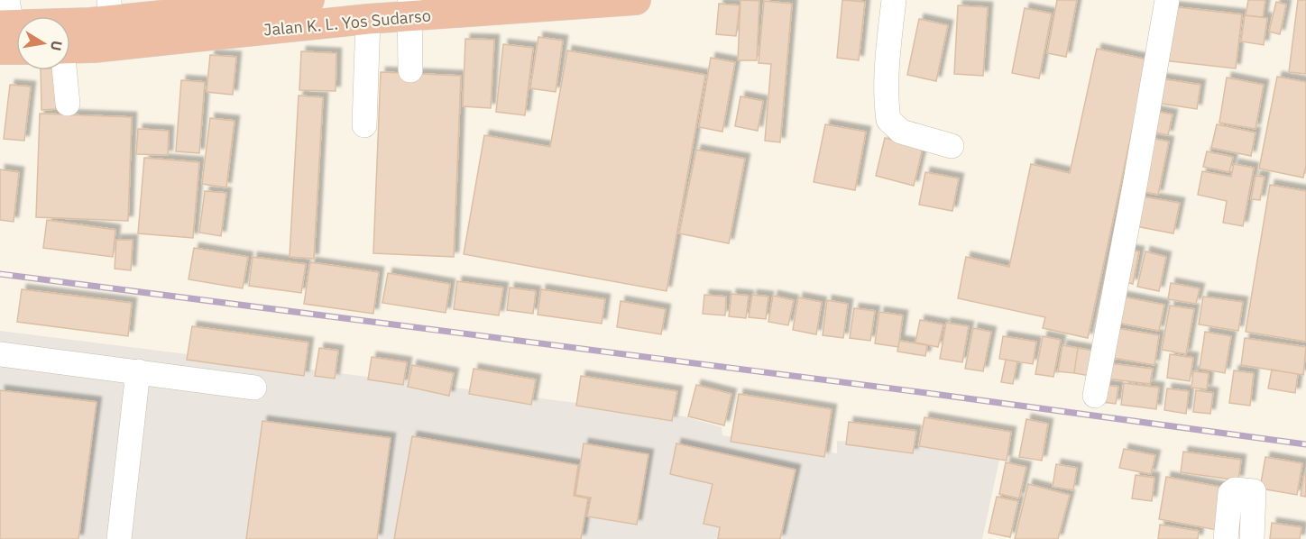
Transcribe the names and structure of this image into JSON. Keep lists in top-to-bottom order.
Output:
{
  "streets": {
    "highway": ["Jalan K. L. Yos Sudarso"]
  },
  "north": "right"
}
